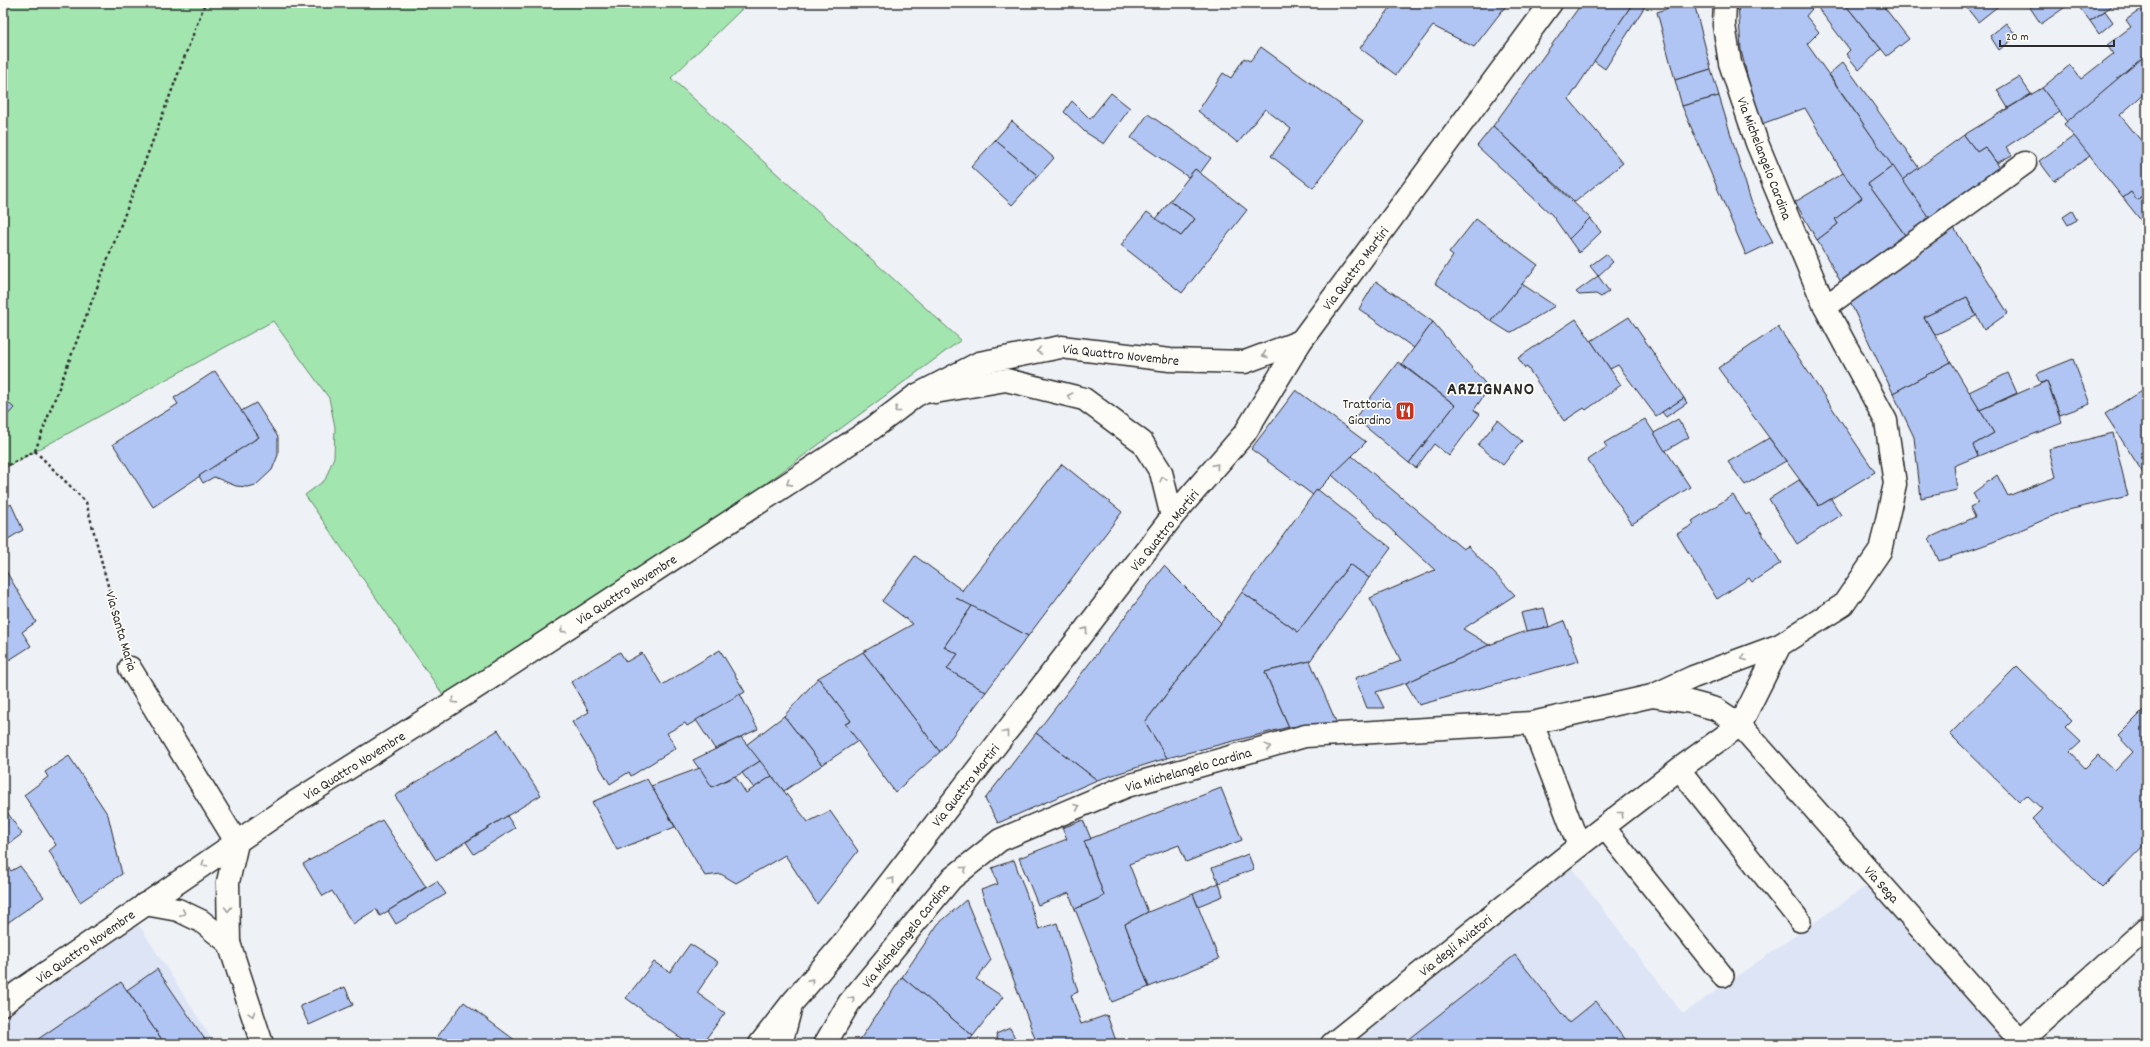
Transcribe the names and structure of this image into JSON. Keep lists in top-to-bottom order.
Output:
{
  "streets": {
    "street": [
      "Via Michelangelo Cardina",
      "Via Quattro Martiri",
      "Via Quattro Novembre",
      "Via Santa Maria",
      "Via Sega",
      "Via degli Aviatori"
    ]
  },
  "crossings": [
    ["Via Michelangelo Cardina", "Via Sega"],
    ["Via Michelangelo Cardina", "Via degli Aviatori"],
    ["Via Quattro Martiri", "Via Quattro Novembre"],
    ["Via Quattro Novembre", "Via Santa Maria"],
    ["Via Sega", "Via degli Aviatori"]
  ],
  "one_way": ["Via Quattro Martiri", "Via Quattro Novembre"],
  "districts": ["ARZIGNANO"],
  "places": {
    "restaurant": ["Trattoria Giardino"]
  },
  "scale_bar": "20 m"
}
